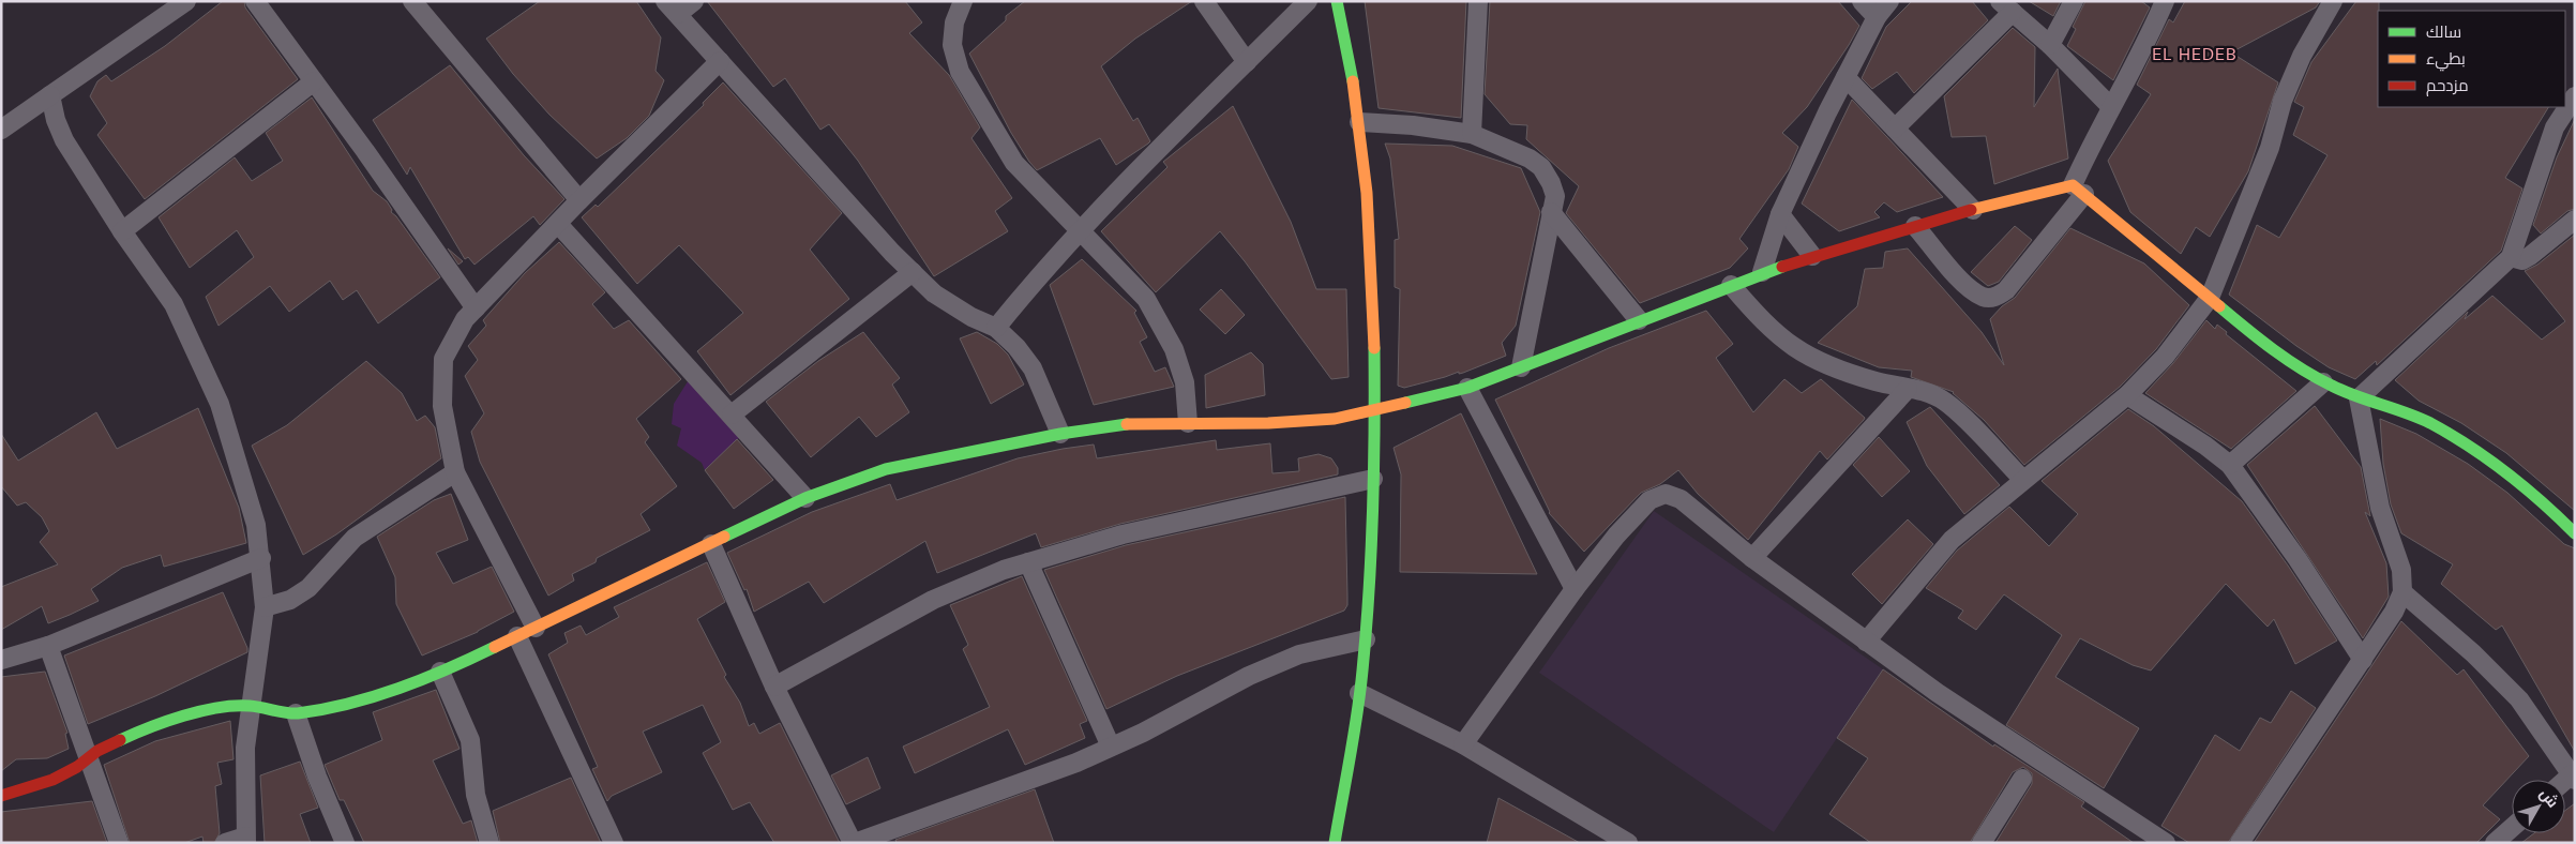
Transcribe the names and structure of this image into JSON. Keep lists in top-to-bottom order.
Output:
{
  "districts": ["EL HEDEB"],
  "legend": ["سالك", "بطيء", "مزدحم"],
  "north": "top right"
}
